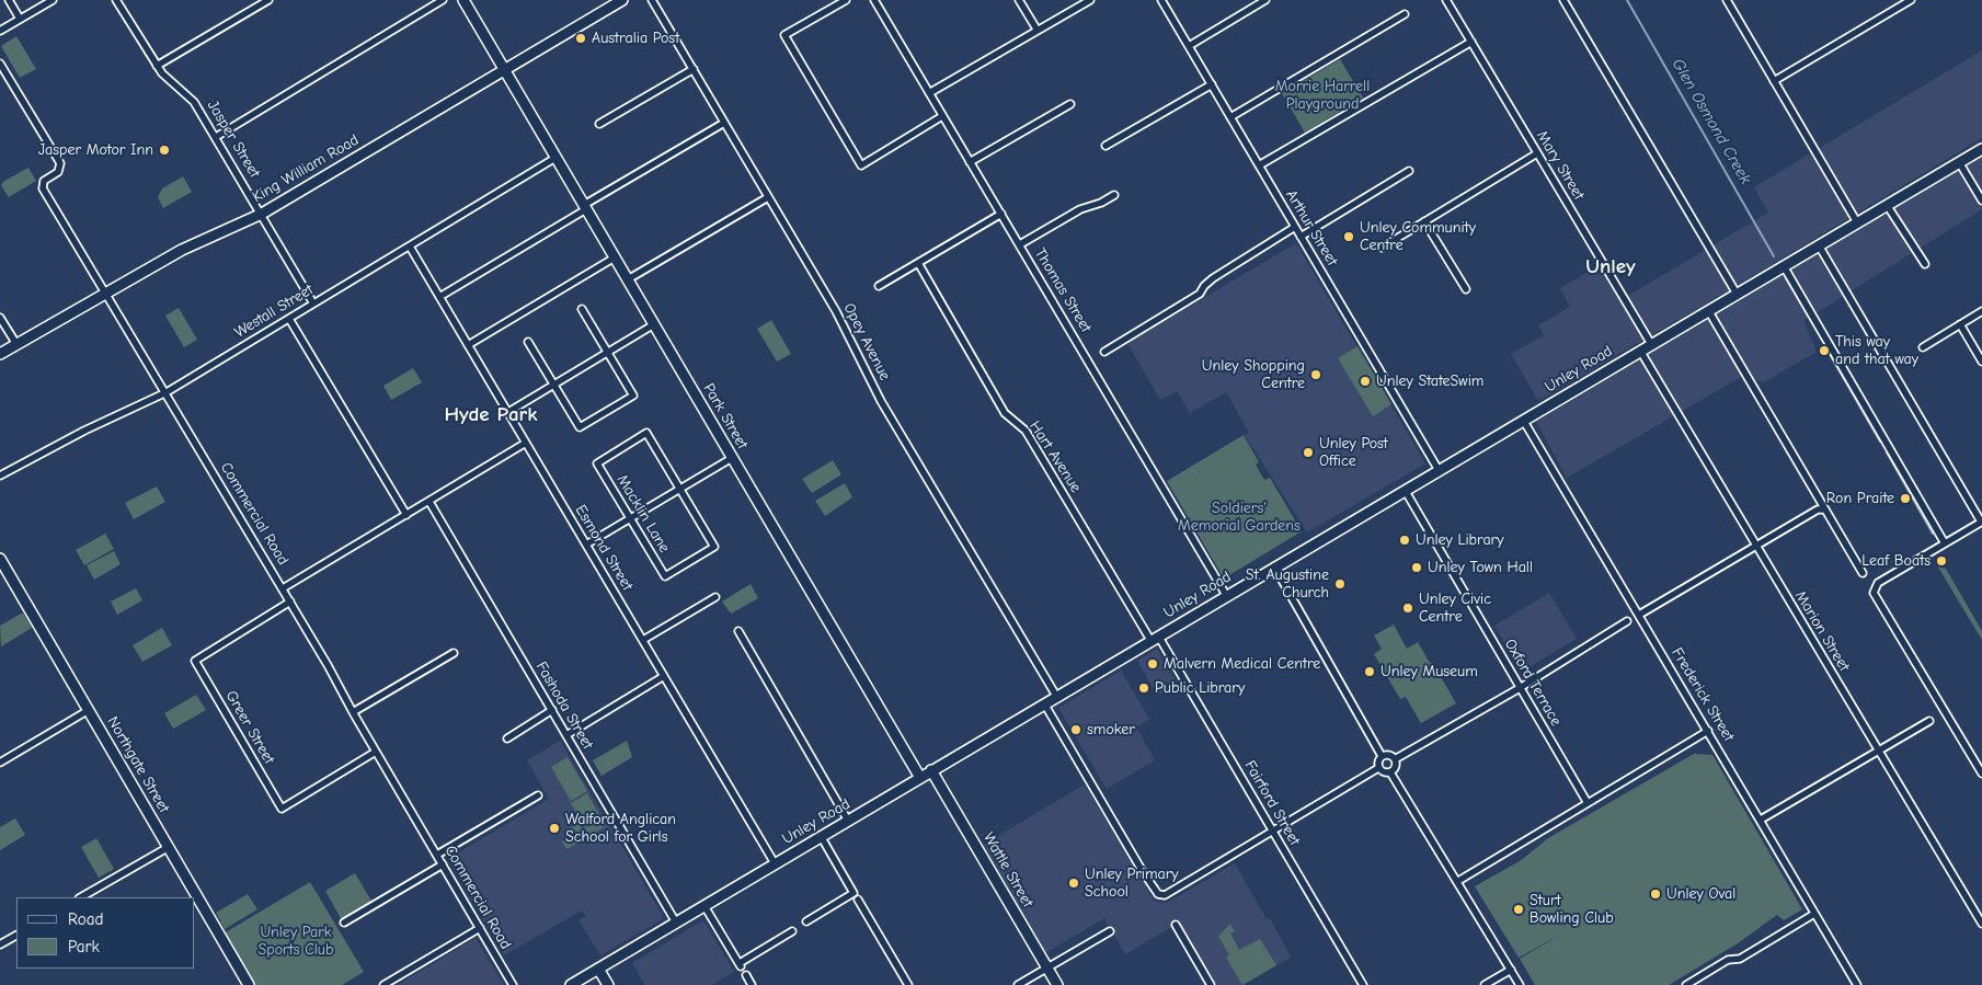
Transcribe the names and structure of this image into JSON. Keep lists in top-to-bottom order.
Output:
{
  "streets": {
    "main road": [
      "King William Road",
      "Unley Road",
      "Park Street",
      "Northgate Street",
      "Wattle Street"
    ],
    "street": [
      "Jasper Street",
      "Mary Street",
      "Arthur Street",
      "Thomas Street",
      "Westall Street",
      "Opey Avenue",
      "Hart Avenue",
      "Commercial Road",
      "Macklin Lane",
      "Esmond Street",
      "Marion Street",
      "Oxford Terrace",
      "Frederick Street",
      "Fashoda Street",
      "Greer Street",
      "Fairford Street"
    ]
  },
  "crossings": [
    ["Jasper Street", "King William Road"],
    ["Jasper Street", "Westall Street"],
    ["Mary Street", "Unley Road"],
    ["King William Road", "Park Street"],
    ["King William Road", "Commercial Road"],
    ["Arthur Street", "Unley Road"],
    ["Thomas Street", "Unley Road"],
    ["Westall Street", "Park Street"],
    ["Westall Street", "Commercial Road"],
    ["Westall Street", "Esmond Street"],
    ["Opey Avenue", "Unley Road"],
    ["Unley Road", "Park Street"],
    ["Unley Road", "Hart Avenue"],
    ["Unley Road", "Esmond Street"],
    ["Unley Road", "Marion Street"],
    ["Unley Road", "Oxford Terrace"],
    ["Unley Road", "Frederick Street"],
    ["Unley Road", "Fashoda Street"],
    ["Unley Road", "Fairford Street"],
    ["Unley Road", "Wattle Street"],
    ["Hart Avenue", "Fairford Street"],
    ["Commercial Road", "Greer Street"]
  ],
  "districts": ["Unley", "Hyde Park"],
  "water": ["Glen Osmond Creek"],
  "parks": ["Morrie Harrell Playground", "Soldiers' Memorial Gardens", "Unley Park Sports Club"],
  "places": [
    "Australia Post",
    "Jasper Motor Inn",
    "Unley Community Centre",
    "This way and that way",
    "Unley Shopping Centre",
    "Unley StateSwim",
    "Unley Post Office",
    "Ron Praite",
    "Unley Library",
    "Leaf Boats",
    "Unley Town Hall",
    "St. Augustine Church",
    "Unley Civic Centre",
    "Malvern Medical Centre",
    "Unley Museum",
    "Public Library",
    "smoker",
    "Walford Anglican School for Girls",
    "Unley Primary School",
    "Unley Oval",
    "Sturt Bowling Club"
  ],
  "legend": ["Road", "Park"]
}
